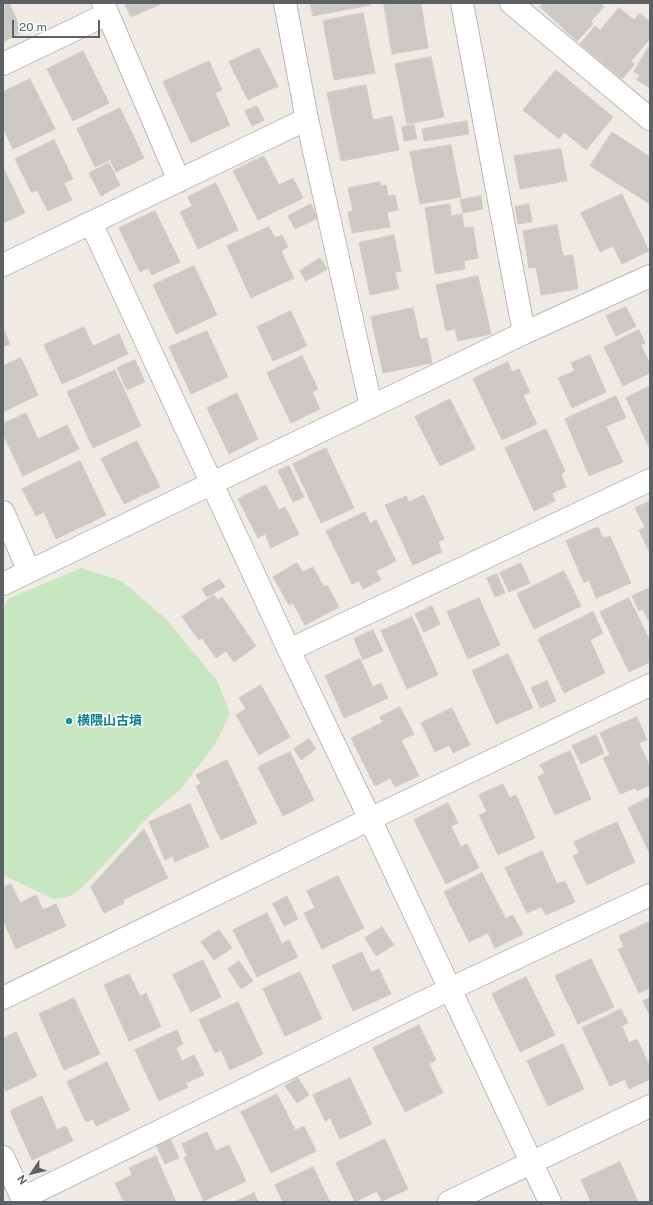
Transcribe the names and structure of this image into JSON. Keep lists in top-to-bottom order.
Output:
{
  "places": ["横隈山古墳"],
  "scale_bar": "20 m",
  "north": "bottom left"
}
